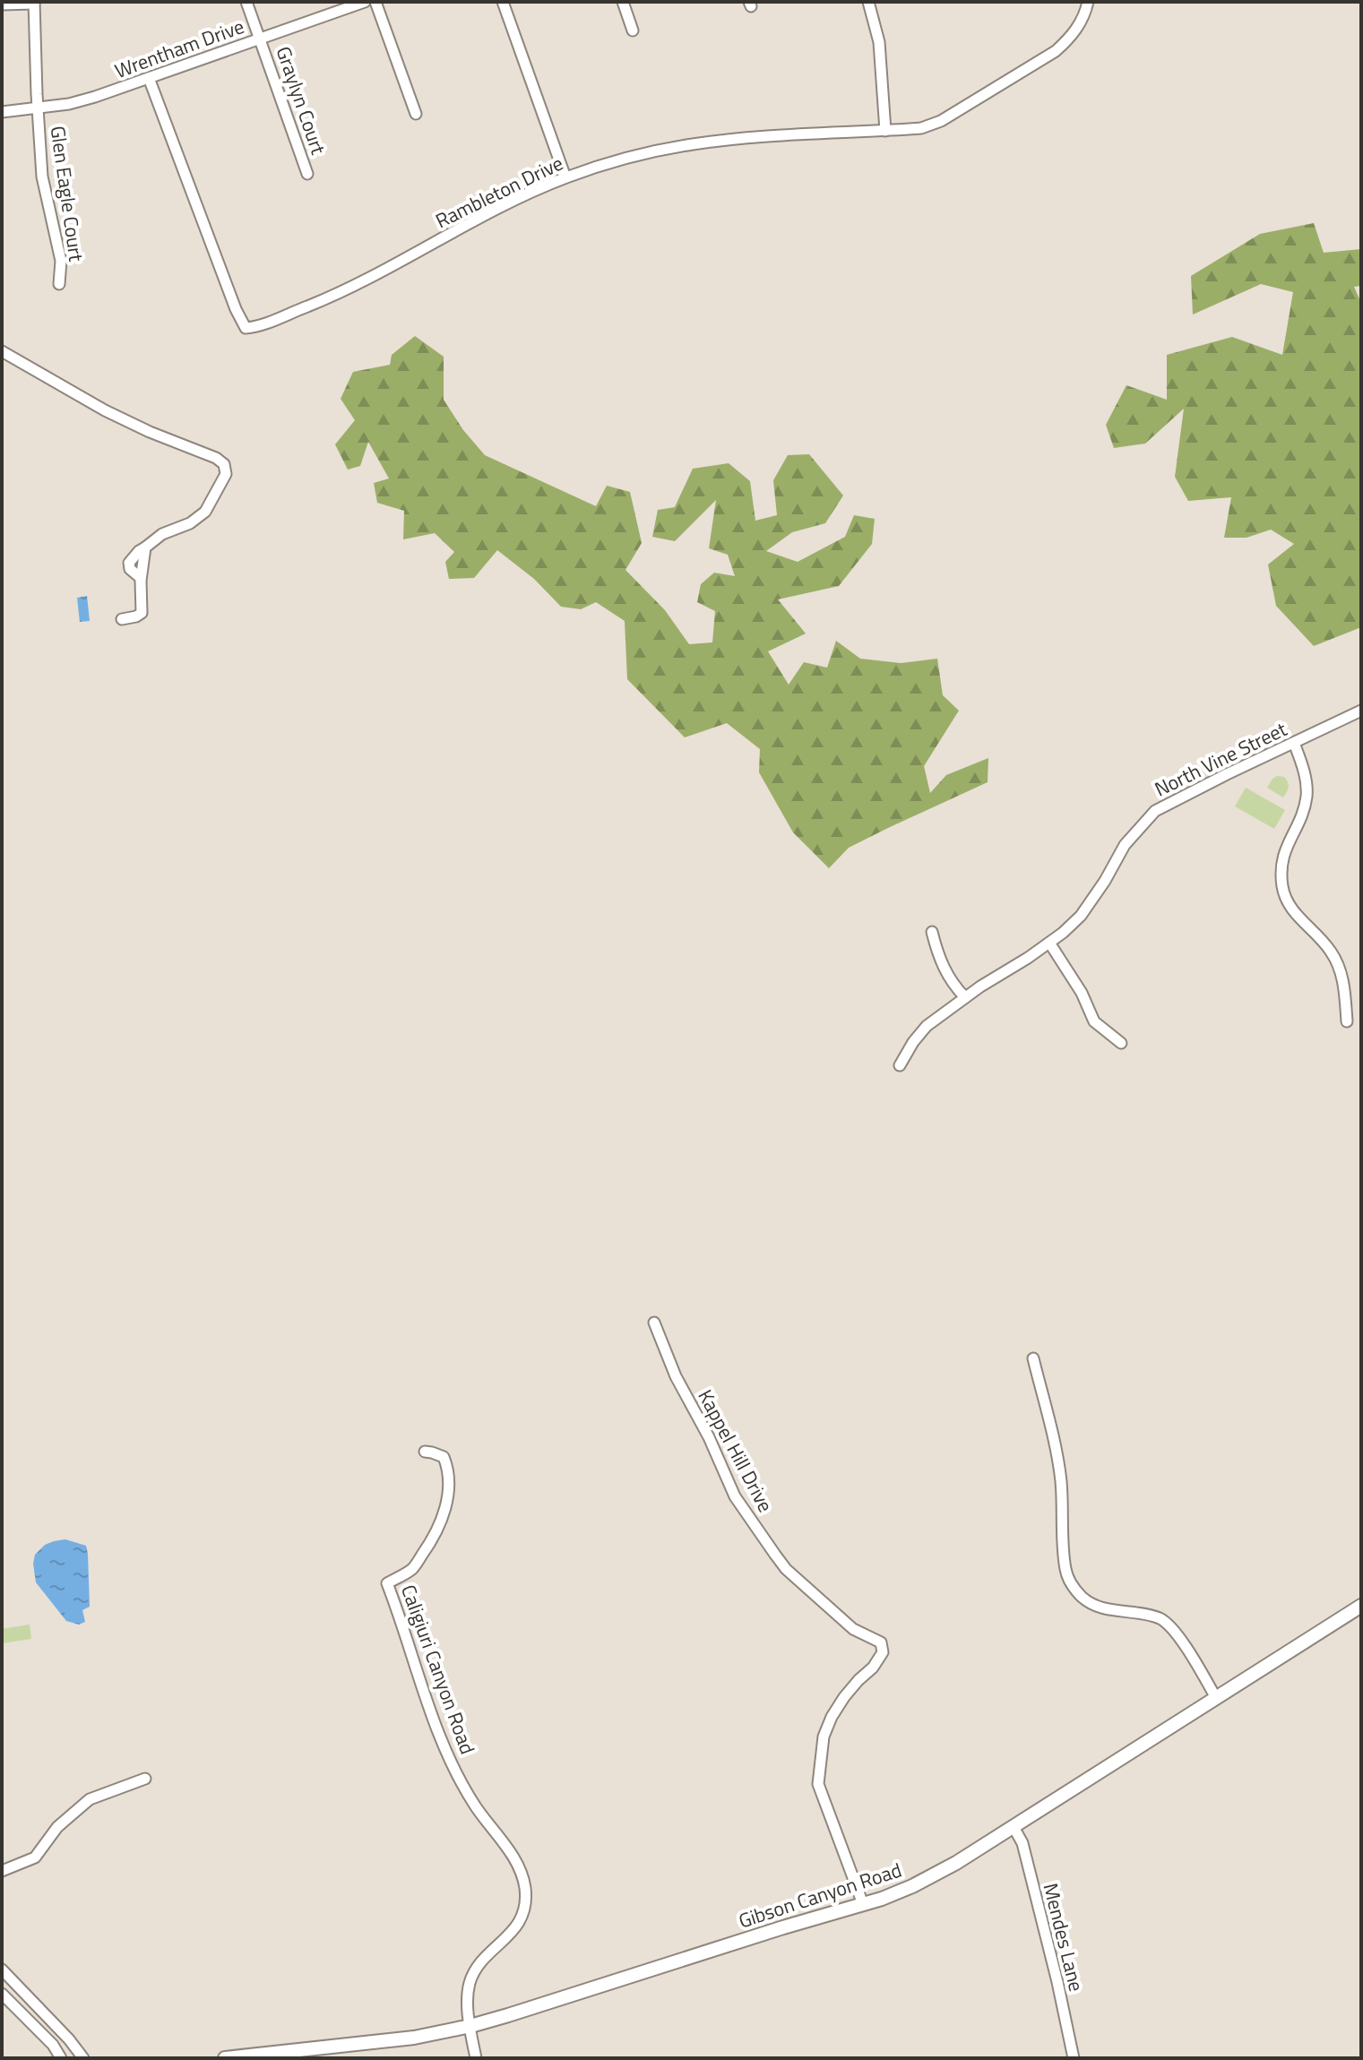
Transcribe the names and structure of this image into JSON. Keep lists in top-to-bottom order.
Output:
{
  "streets": {
    "main road": ["Gibson Canyon Road"],
    "street": [
      "Wrentham Drive",
      "Graylyn Court",
      "Rambleton Drive",
      "Glen Eagle Court",
      "North Vine Street",
      "Kappel Hill Drive",
      "Caligiuri Canyon Road",
      "Mendes Lane"
    ]
  },
  "crossings": [
    ["Wrentham Drive", "Graylyn Court"],
    ["Wrentham Drive", "Rambleton Drive"],
    ["Wrentham Drive", "Glen Eagle Court"],
    ["Kappel Hill Drive", "Gibson Canyon Road"],
    ["Caligiuri Canyon Road", "Gibson Canyon Road"],
    ["Gibson Canyon Road", "Mendes Lane"]
  ]
}
